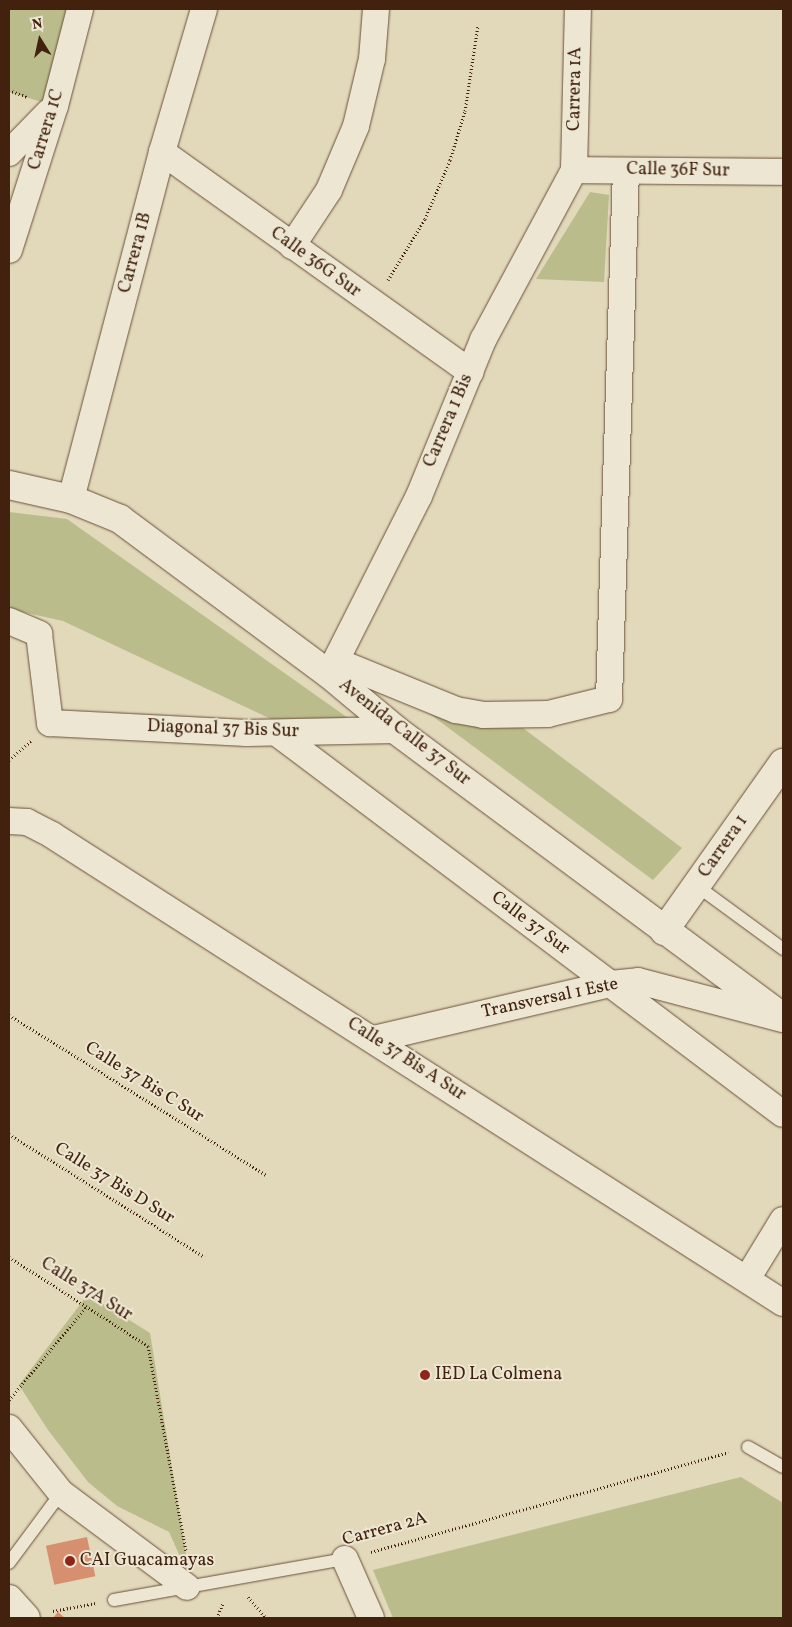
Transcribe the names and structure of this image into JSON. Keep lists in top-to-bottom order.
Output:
{
  "streets": {
    "main road": ["Avenida Calle 37 Sur", "Carrera 1"],
    "street": [
      "Carrera 1A",
      "Carrera 1C",
      "Calle 36F Sur",
      "Carrera 1B",
      "Calle 36G Sur",
      "Carrera 1 Bis",
      "Diagonal 37 Bis Sur",
      "Calle 37 Sur",
      "Transversal 1 Este",
      "Calle 37 Bis A Sur"
    ],
    "lane": ["Carrera 2A"],
    "path": ["Calle 37 Bis C Sur", "Calle 37 Bis D Sur", "Calle 37A Sur"]
  },
  "crossings": [
    ["Carrera 1A", "Calle 36F Sur"],
    ["Carrera 1A", "Carrera 1 Bis"],
    ["Calle 36F Sur", "Carrera 1 Bis"],
    ["Carrera 1B", "Calle 36G Sur"],
    ["Carrera 1B", "Avenida Calle 37 Sur"],
    ["Calle 36G Sur", "Carrera 1 Bis"],
    ["Carrera 1 Bis", "Avenida Calle 37 Sur"],
    ["Diagonal 37 Bis Sur", "Avenida Calle 37 Sur"],
    ["Diagonal 37 Bis Sur", "Calle 37 Sur"],
    ["Avenida Calle 37 Sur", "Carrera 1"],
    ["Avenida Calle 37 Sur", "Transversal 1 Este"],
    ["Calle 37 Sur", "Transversal 1 Este"],
    ["Transversal 1 Este", "Calle 37 Bis A Sur"],
    ["Calle 37A Sur", "Carrera 2A"]
  ],
  "places": ["IED La Colmena", "CAI Guacamayas"],
  "north": "top"
}
